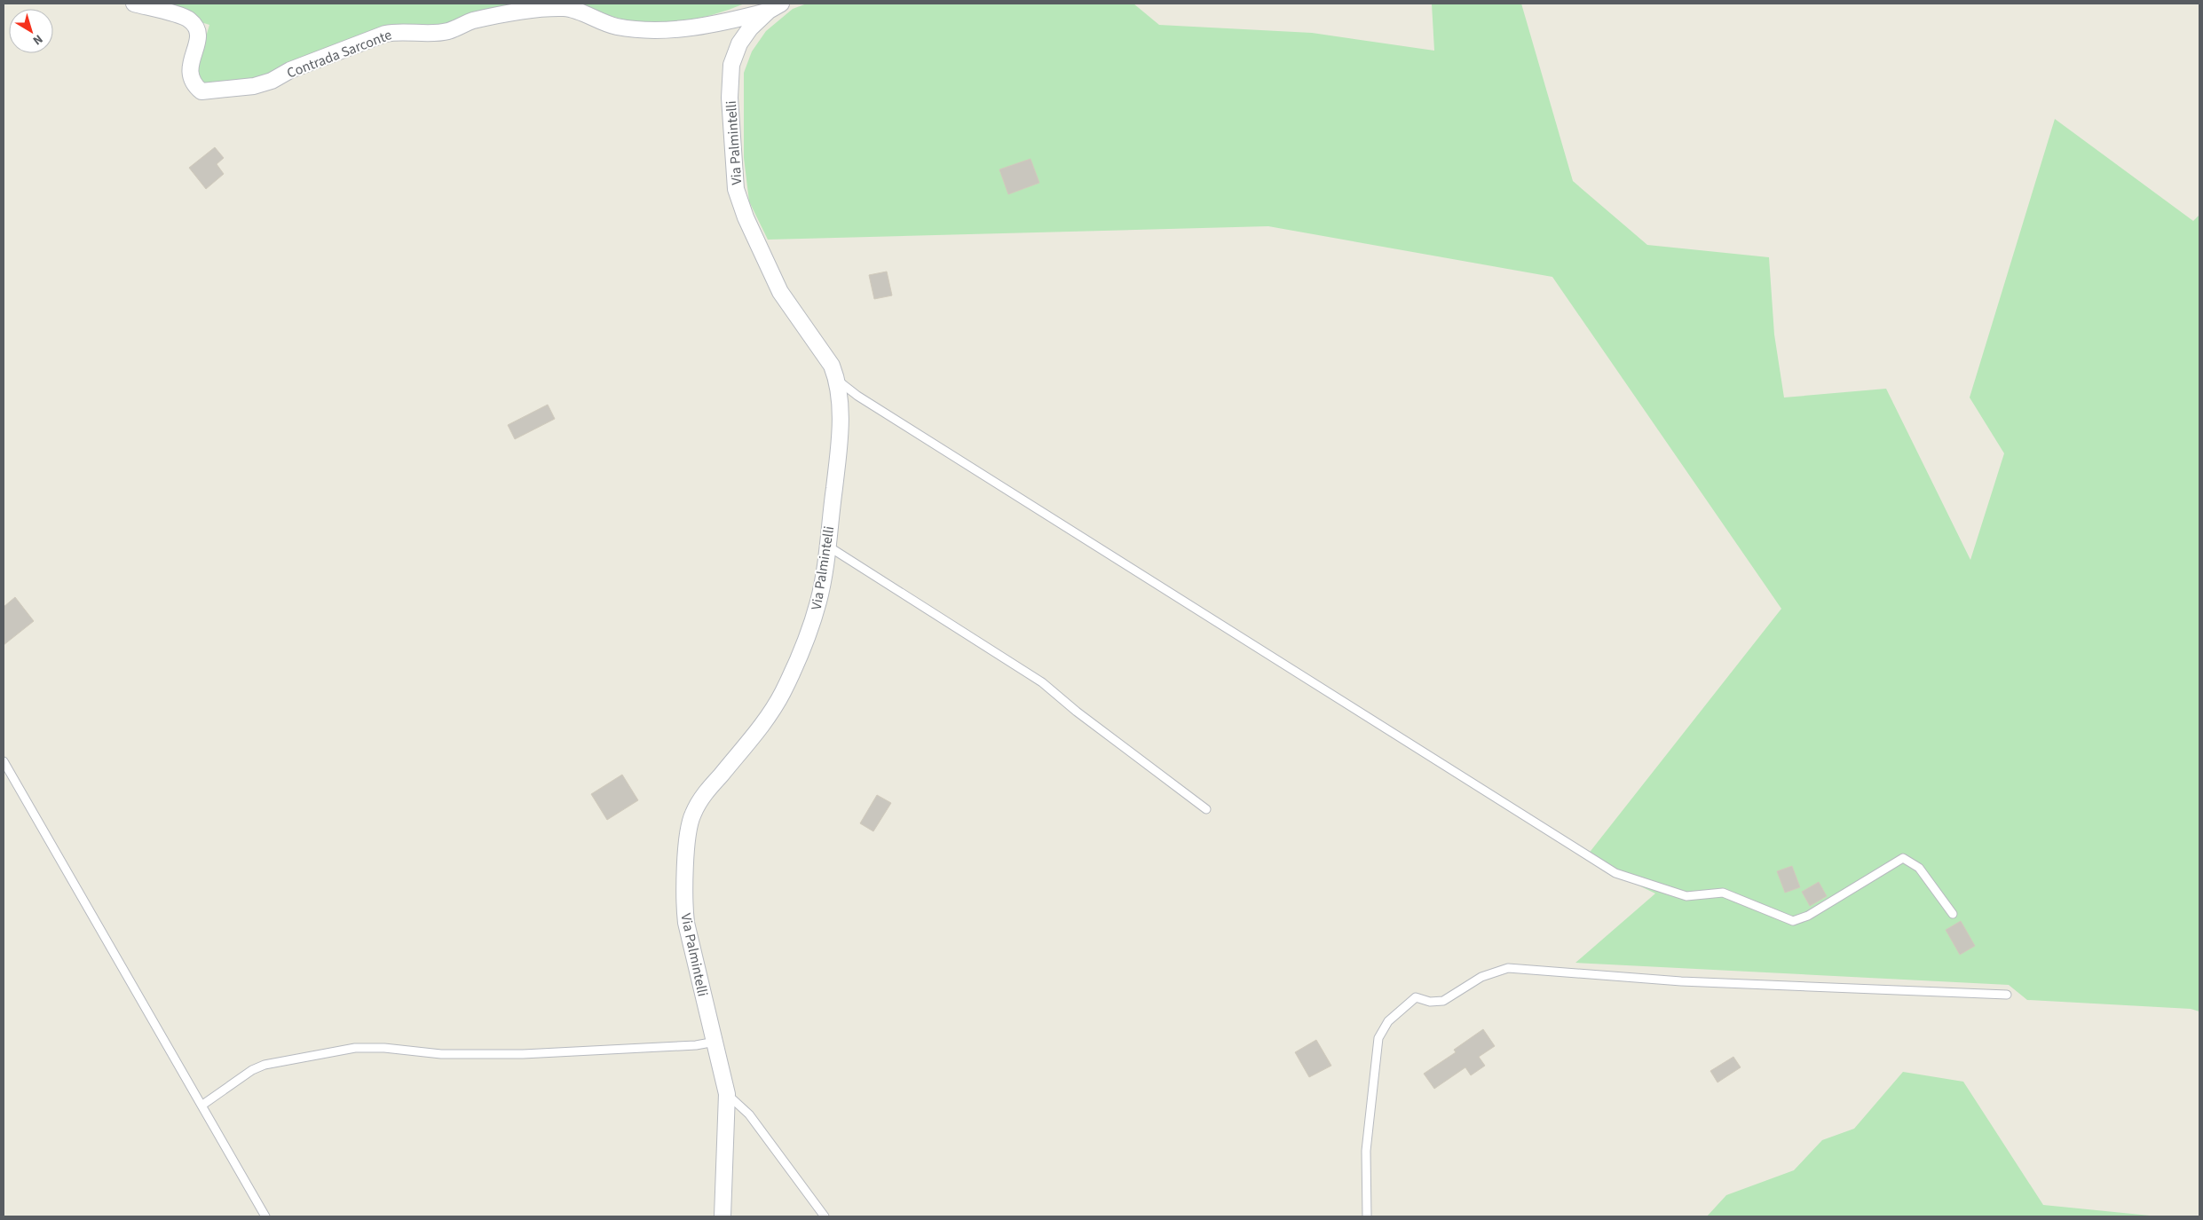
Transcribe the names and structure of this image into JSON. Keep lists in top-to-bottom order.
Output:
{
  "streets": {
    "street": ["Contrada Sarconte", "Via Palmintelli"]
  },
  "crossings": [
    ["Contrada Sarconte", "Via Palmintelli"]
  ],
  "north": "bottom right"
}
